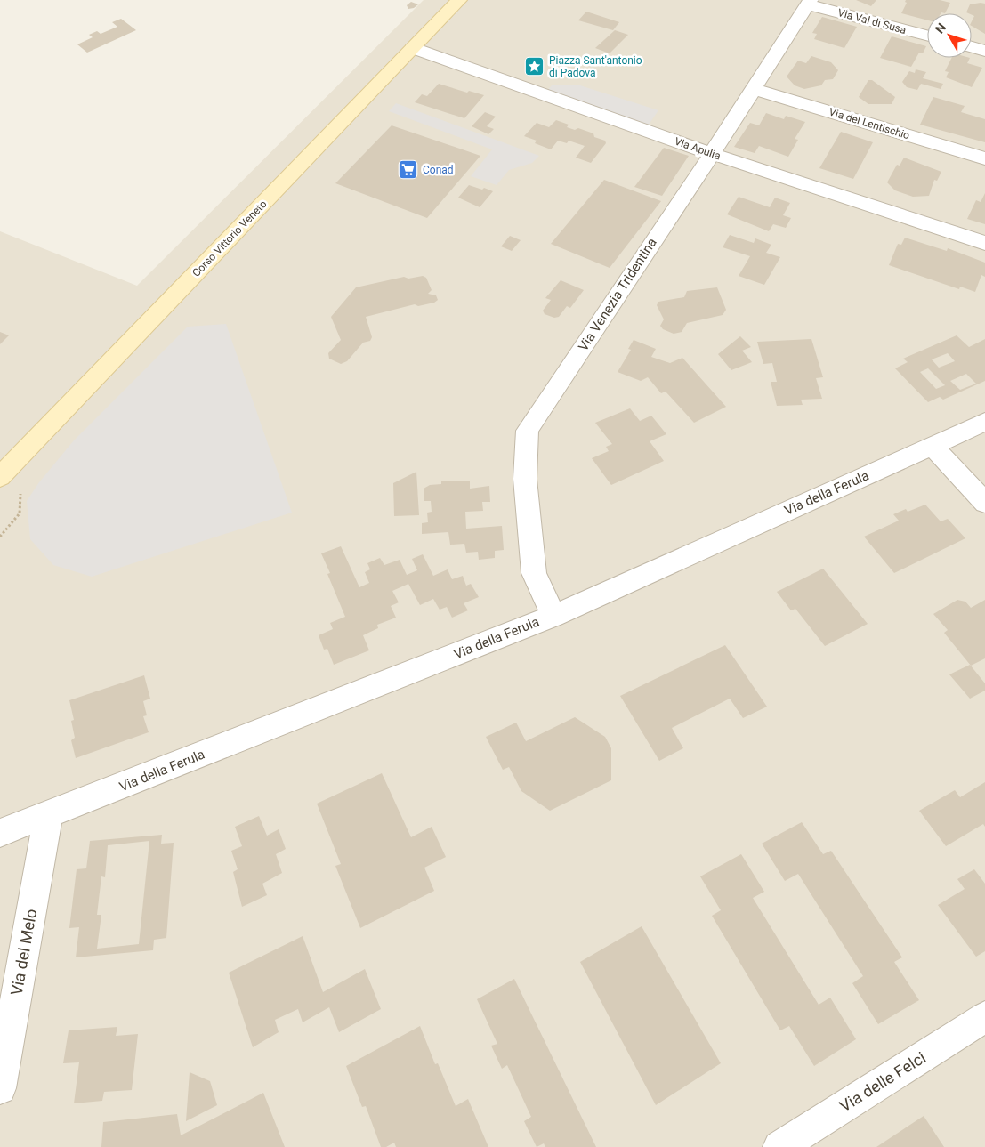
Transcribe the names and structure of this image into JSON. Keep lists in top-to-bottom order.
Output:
{
  "streets": {
    "main road": ["Corso Vittorio Veneto"],
    "street": [
      "Via Val di Susa",
      "Via del Lentischio",
      "Via Apulia",
      "Via Venezia Tridentina",
      "Via della Ferula",
      "Via del Melo",
      "Via delle Felci"
    ]
  },
  "crossings": [
    ["Via Val di Susa", "Via Venezia Tridentina"],
    ["Via del Lentischio", "Via Venezia Tridentina"],
    ["Via Apulia", "Corso Vittorio Veneto"],
    ["Via Apulia", "Via Venezia Tridentina"],
    ["Via Venezia Tridentina", "Via della Ferula"],
    ["Via della Ferula", "Via del Melo"]
  ],
  "places": {
    "place": ["Piazza Sant'antonio di Padova"],
    "supermarket": ["Conad"]
  },
  "north": "top left"
}
